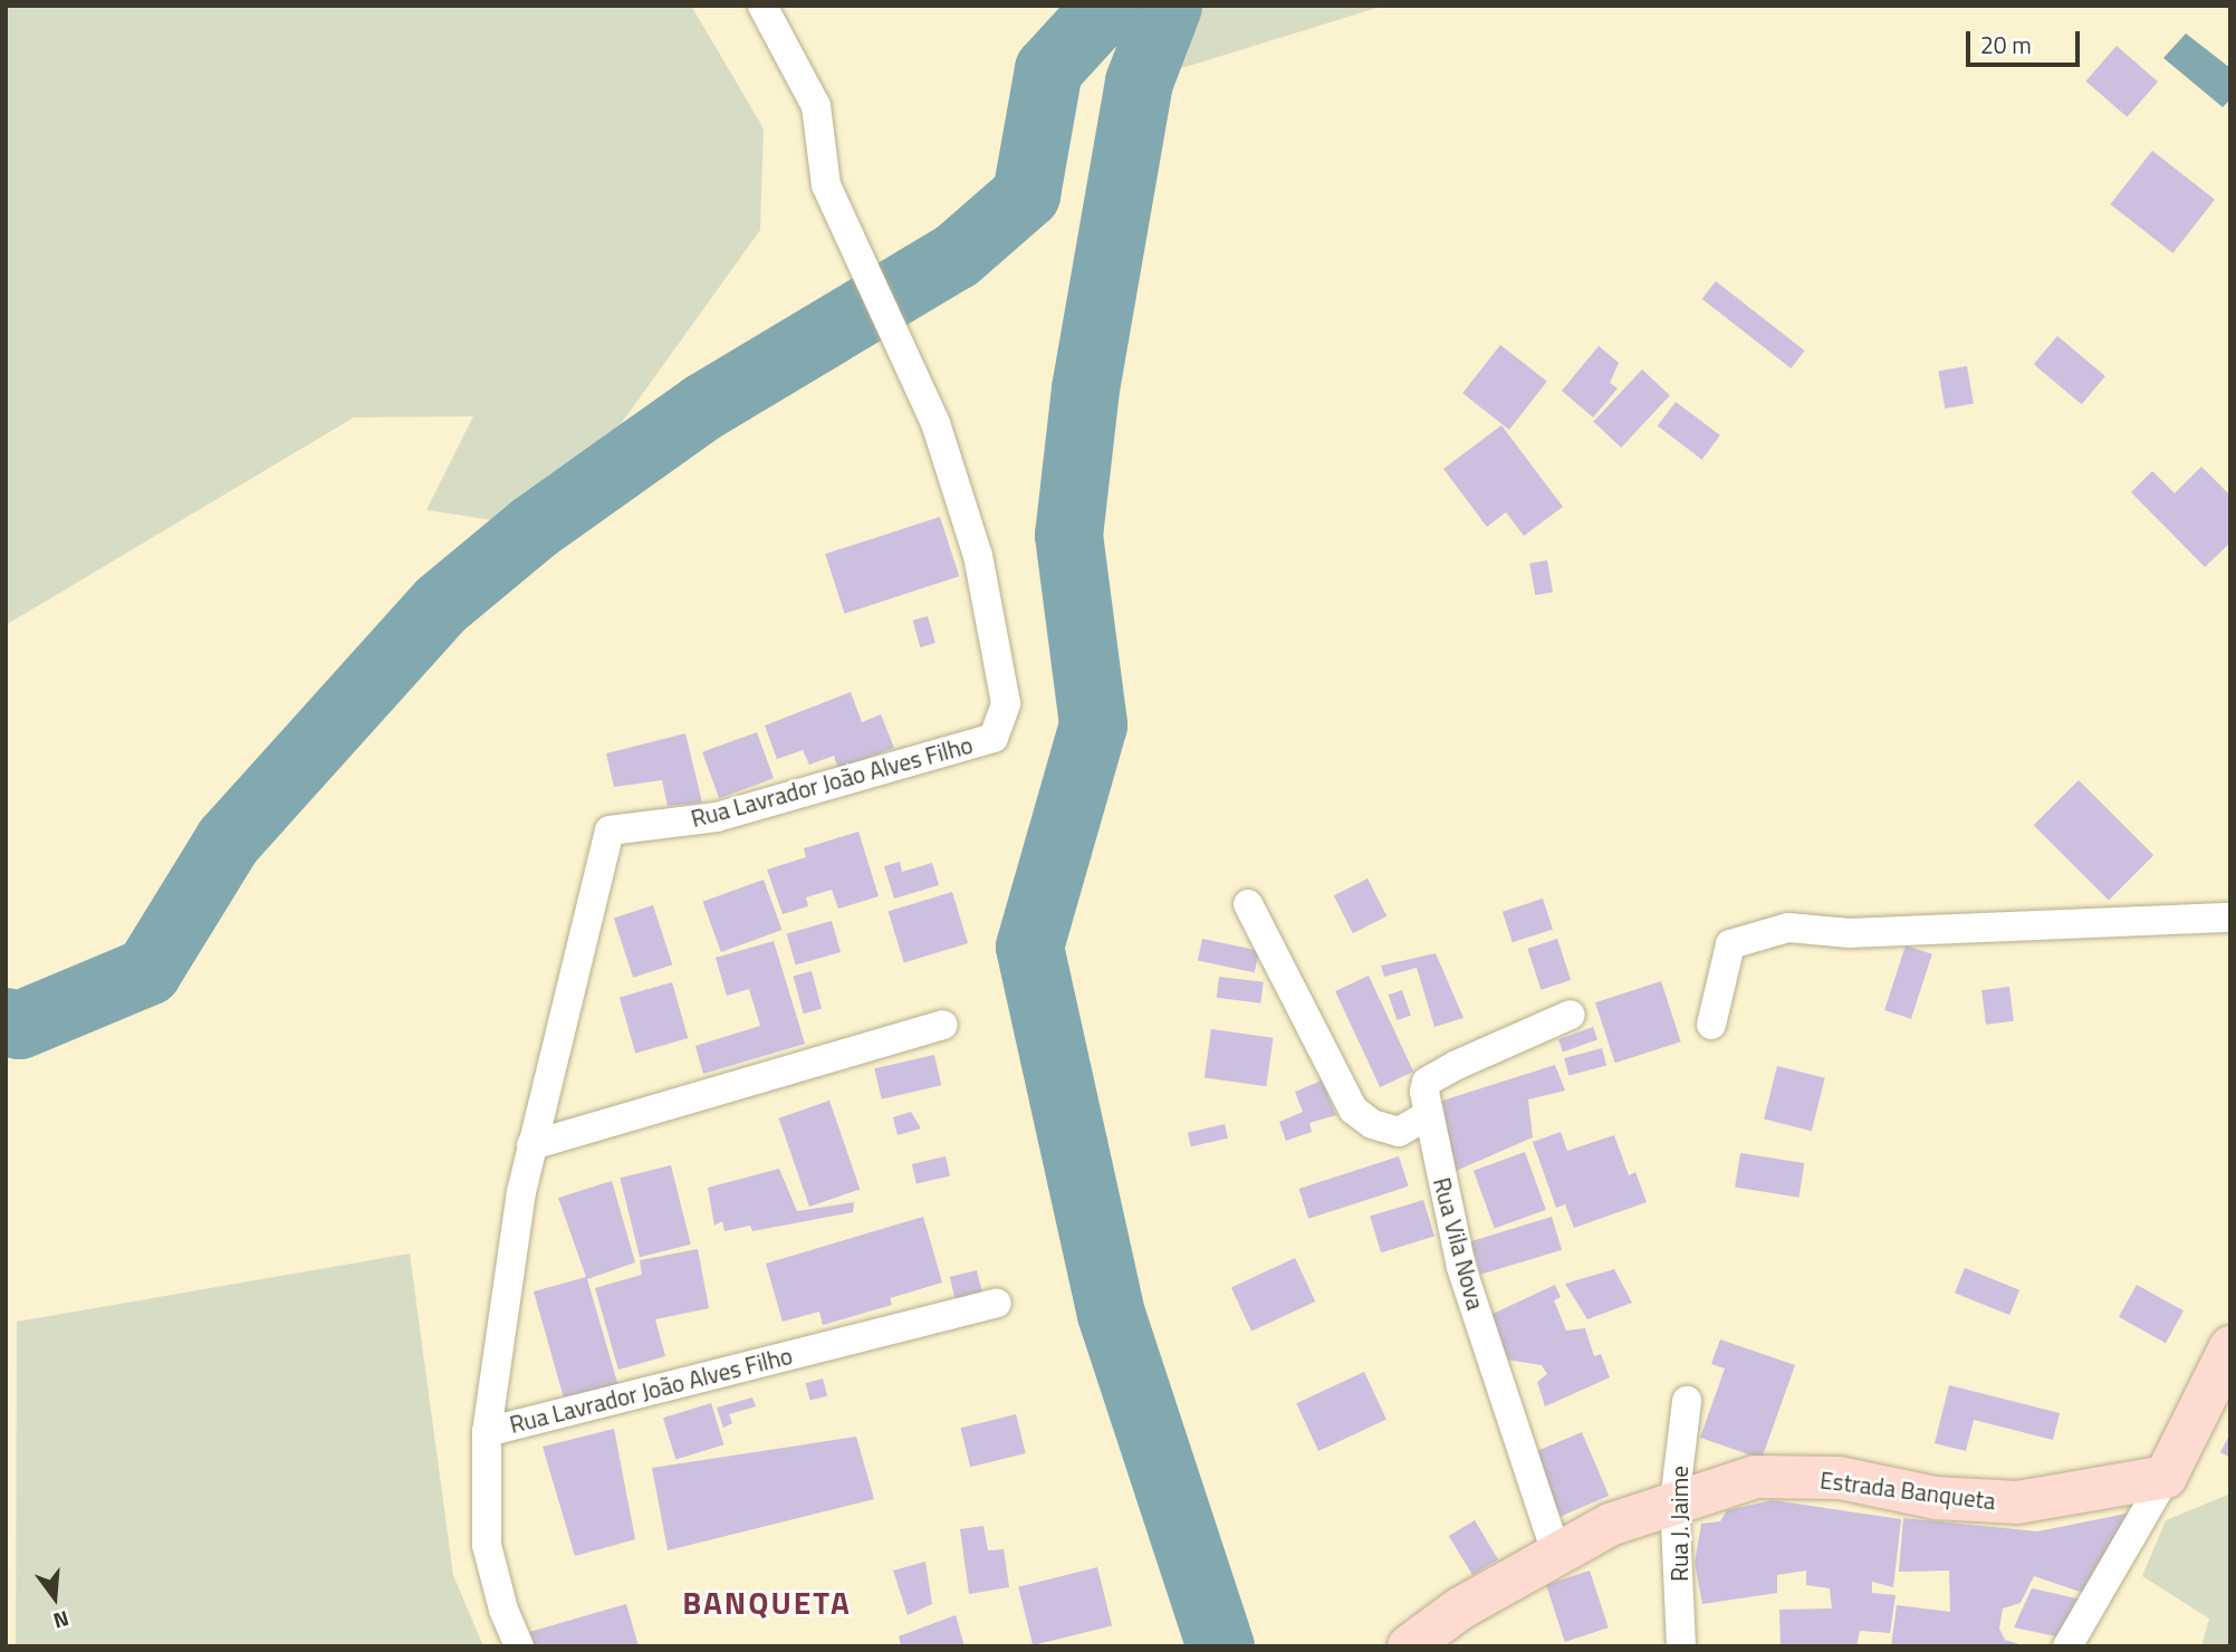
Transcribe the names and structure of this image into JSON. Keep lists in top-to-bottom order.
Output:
{
  "streets": {
    "street": [
      "Rua Lavrador João Alves Filho",
      "Rua Vila Nova",
      "Estrada Banqueta",
      "Rua J. Jaime"
    ]
  },
  "crossings": [
    ["Rua Vila Nova", "Estrada Banqueta"],
    ["Estrada Banqueta", "Rua J. Jaime"]
  ],
  "districts": ["BANQUETA"],
  "scale_bar": "20 m",
  "north": "bottom"
}
